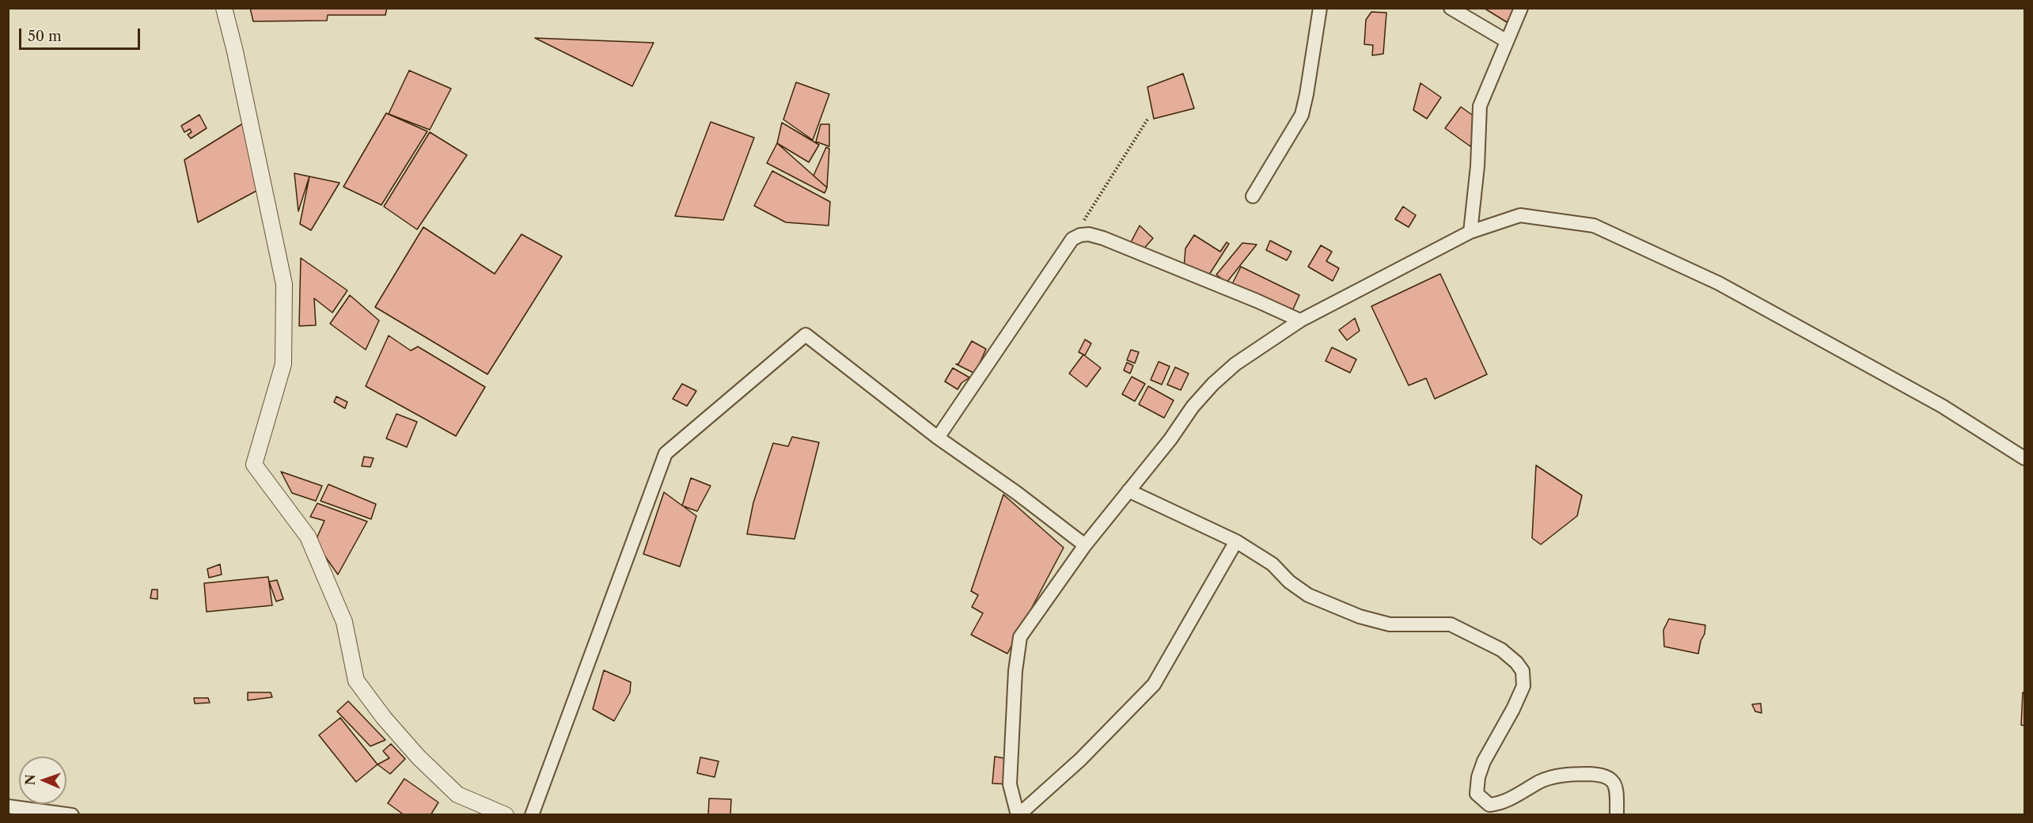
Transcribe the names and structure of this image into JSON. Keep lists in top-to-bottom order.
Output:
{
  "scale_bar": "50 m",
  "north": "left"
}
